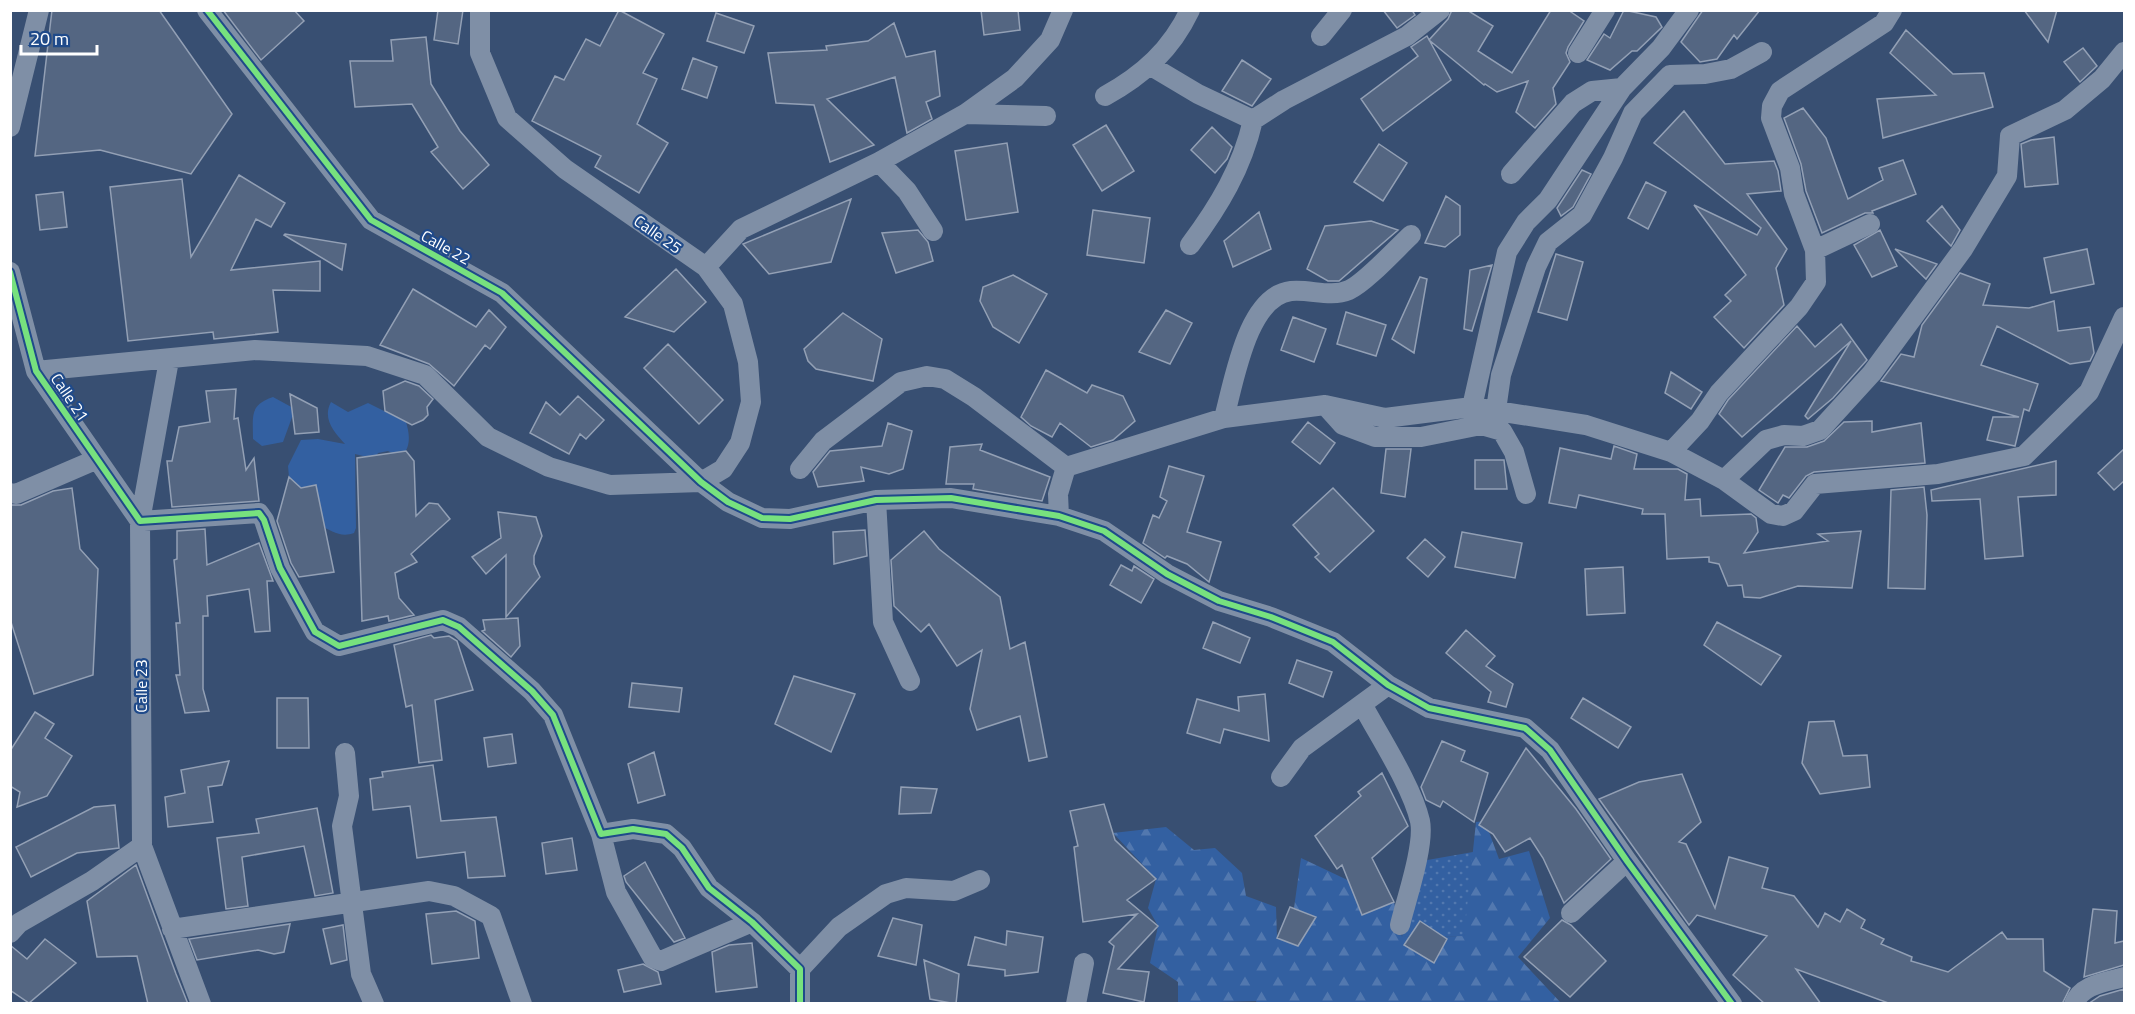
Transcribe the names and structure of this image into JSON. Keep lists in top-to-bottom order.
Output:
{
  "streets": {
    "street": [
      "Calle 25",
      "Calle 22",
      "Calle 21",
      "Calle 23"
    ]
  },
  "crossings": [
    ["Calle 25", "Calle 22"],
    ["Calle 21", "Calle 23"]
  ],
  "scale_bar": "20 m"
}
